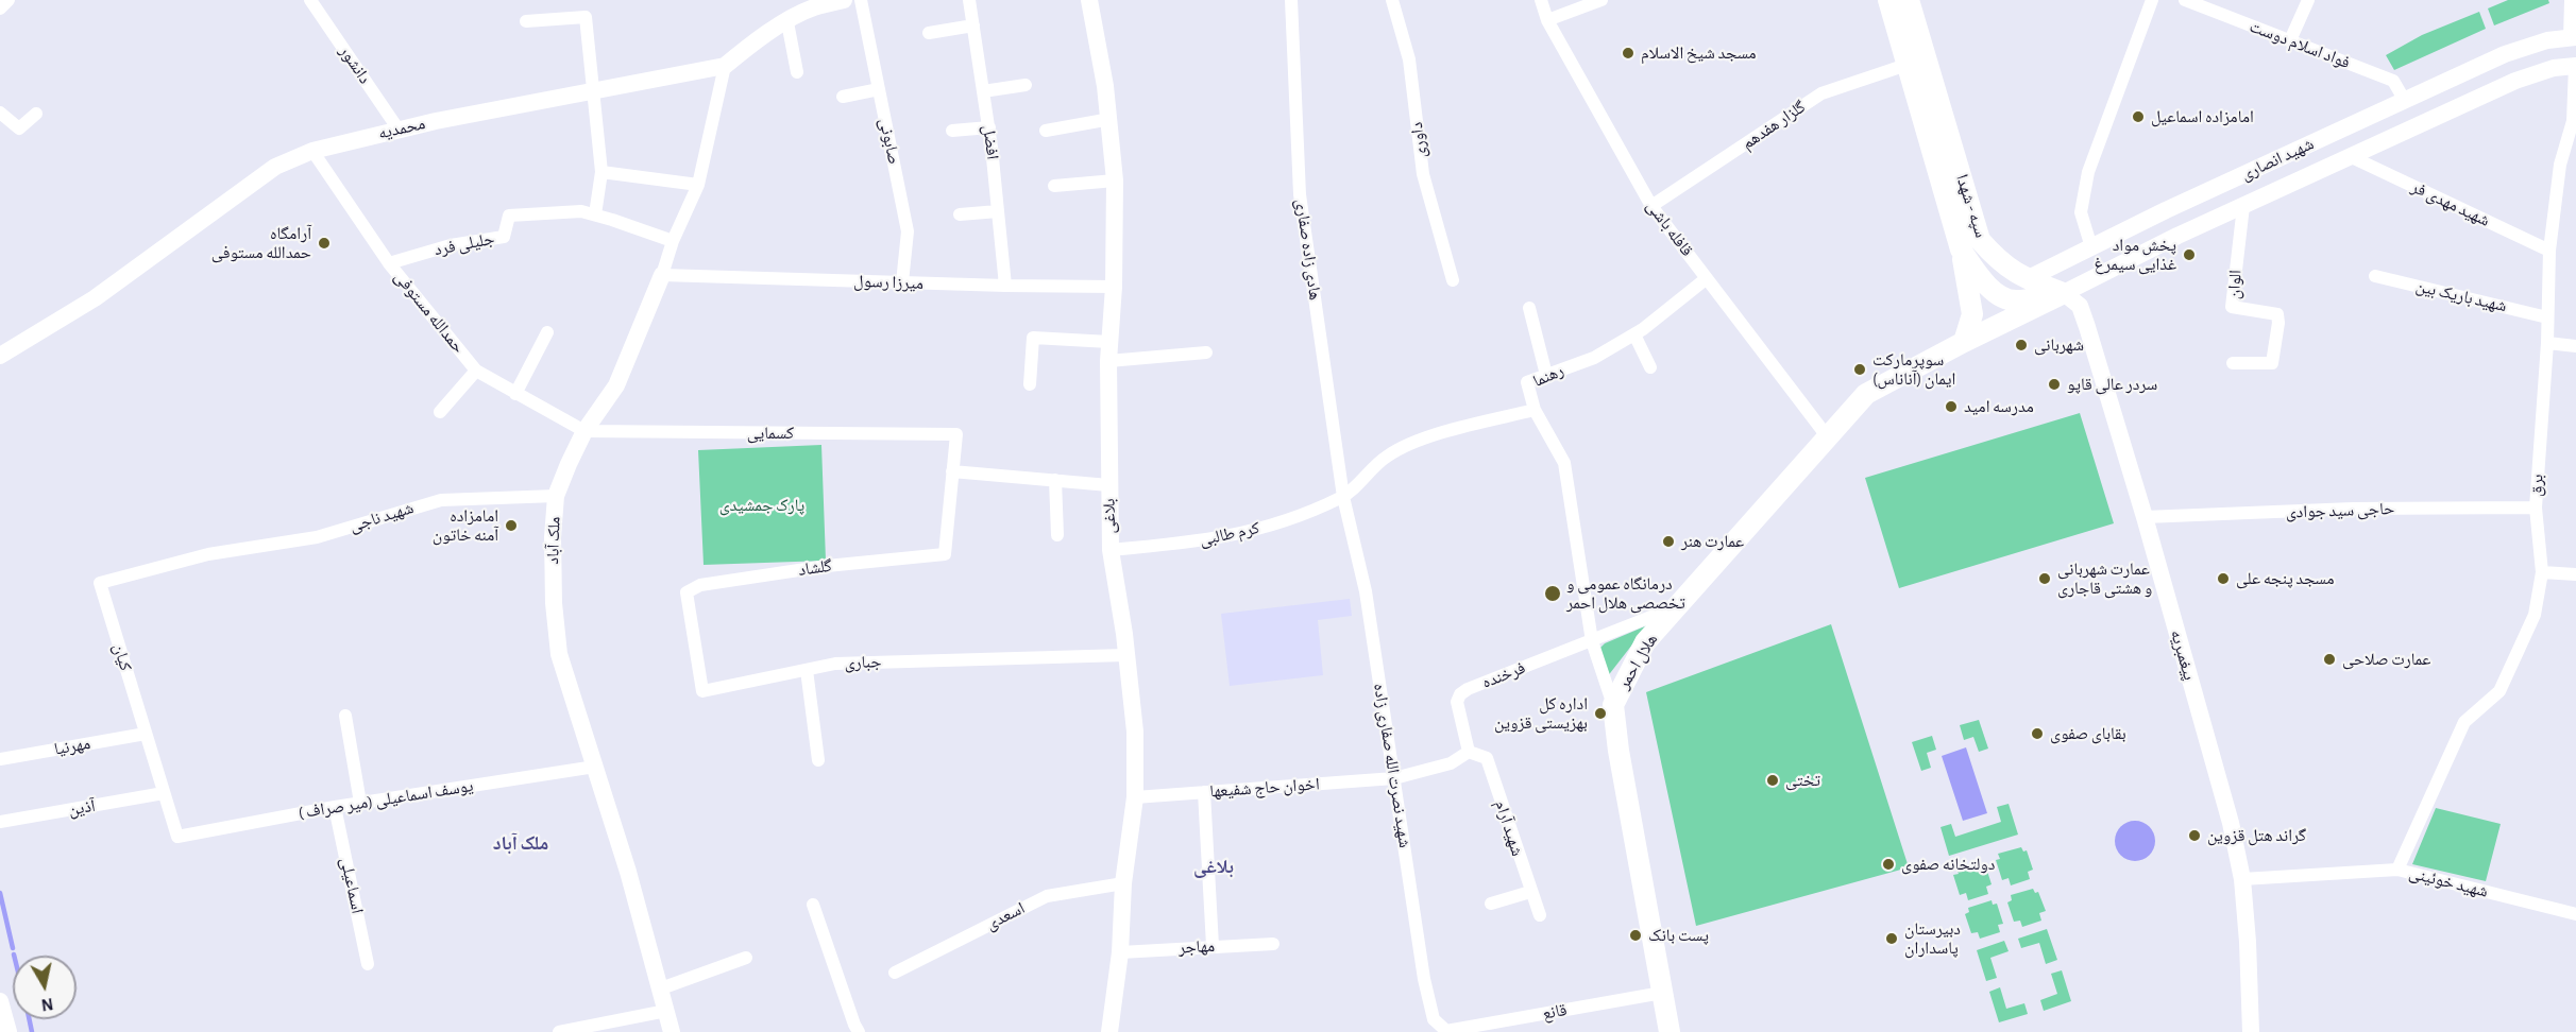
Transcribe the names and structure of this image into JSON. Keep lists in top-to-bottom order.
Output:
{
  "streets": {
    "main road": ["سپه - شهدا", "هلال احمر"],
    "street": [
      "فواد اسلام دوست",
      "دانشور",
      "گلزار هفدهم",
      "محمدیه",
      "داوری",
      "صابونی",
      "افضل",
      "شهید انصاری",
      "شهید مهدی فر",
      "قافله باشی",
      "جلیلی فرد",
      "هادی زاده صفاری",
      "میرزا رسول",
      "الوان",
      "شهید باریک بین",
      "حمدالله مستوفی",
      "رهنما",
      "کسمایی",
      "برق",
      "حاجی سید جوادی",
      "بلاغی",
      "شهید ناجی",
      "کرم طالبی",
      "ملک آباد",
      "گلشاد",
      "پیغمبریه",
      "کیان",
      "جباری",
      "فرخنده",
      "مهرنیا",
      "شهید نصرت الله صفاری زاده",
      "اخوان حاج شفیعها",
      "یوسف اسماعیلی (میر صراف )",
      "آذین",
      "شهید آرام",
      "شهید خوئینی",
      "اسماعیلی",
      "اسعدی",
      "مهاجر",
      "قانع"
    ]
  },
  "crossings": [
    ["فواد اسلام دوست", "شهید انصاری"],
    ["دانشور", "محمدیه"],
    ["گلزار هفدهم", "سپه - شهدا"],
    ["گلزار هفدهم", "قافله باشی"],
    ["محمدیه", "حمدالله مستوفی"],
    ["محمدیه", "ملک آباد"],
    ["صابونی", "میرزا رسول"],
    ["افضل", "میرزا رسول"],
    ["شهید انصاری", "شهید مهدی فر"],
    ["شهید انصاری", "سپه - شهدا"],
    ["شهید انصاری", "الوان"],
    ["شهید انصاری", "برق"],
    ["شهید انصاری", "پیغمبریه"],
    ["شهید مهدی فر", "برق"],
    ["سپه - شهدا", "پیغمبریه"],
    ["سپه - شهدا", "هلال احمر"],
    ["قافله باشی", "رهنما"],
    ["قافله باشی", "هلال احمر"],
    ["جلیلی فرد", "حمدالله مستوفی"],
    ["جلیلی فرد", "ملک آباد"],
    ["هادی زاده صفاری", "رهنما"],
    ["هادی زاده صفاری", "کرم طالبی"],
    ["هادی زاده صفاری", "شهید نصرت الله صفاری زاده"],
    ["میرزا رسول", "بلاغی"],
    ["میرزا رسول", "ملک آباد"],
    ["شهید باریک بین", "برق"],
    ["حمدالله مستوفی", "کسمایی"],
    ["حمدالله مستوفی", "ملک آباد"],
    ["رهنما", "کرم طالبی"],
    ["رهنما", "شهید نصرت الله صفاری زاده"],
    ["کسمایی", "ملک آباد"],
    ["کسمایی", "گلشاد"],
    ["برق", "حاجی سید جوادی"],
    ["برق", "شهید خوئینی"],
    ["حاجی سید جوادی", "پیغمبریه"],
    ["بلاغی", "کرم طالبی"],
    ["بلاغی", "جباری"],
    ["بلاغی", "اخوان حاج شفیعها"],
    ["بلاغی", "اسعدی"],
    ["بلاغی", "مهاجر"],
    ["شهید ناجی", "ملک آباد"],
    ["شهید ناجی", "کیان"],
    ["کرم طالبی", "شهید نصرت الله صفاری زاده"],
    ["ملک آباد", "یوسف اسماعیلی (میر صراف )"],
    ["گلشاد", "جباری"],
    ["پیغمبریه", "شهید خوئینی"],
    ["کیان", "مهرنیا"],
    ["کیان", "یوسف اسماعیلی (میر صراف )"],
    ["کیان", "آذین"],
    ["هلال احمر", "فرخنده"],
    ["هلال احمر", "قانع"],
    ["فرخنده", "شهید آرام"],
    ["شهید نصرت الله صفاری زاده", "اخوان حاج شفیعها"],
    ["شهید نصرت الله صفاری زاده", "قانع"],
    ["یوسف اسماعیلی (میر صراف )", "اسماعیلی"]
  ],
  "districts": ["ملک آباد", "بلاغی"],
  "parks": ["پارک جمشیدی"],
  "places": [
    "مسجد شیخ الاسلام",
    "امامزاده اسماعیل",
    "آرامگاه حمدالله مستوفی",
    "پخش مواد غذایی سیمرغ",
    "شهربانی",
    "سوپرمارکت ایمان (آناناس)",
    "سردر عالی قاپو",
    "مدرسه امید",
    "امامزاده آمنه خاتون",
    "عمارت هنر",
    "عمارت شهربانی و هشتی قاجاری",
    "مسجد پنجه علی",
    "درمانگاه عمومی و تخصصی هلال احمر",
    "عمارت صلاحی",
    "اداره کل بهزیستی قزوین",
    "بقابای صفوی",
    "تختی",
    "گراند هتل قزوین",
    "دولتخانه صفوی",
    "پست بانک",
    "دبیرستان پاسداران"
  ],
  "north": "bottom"
}
